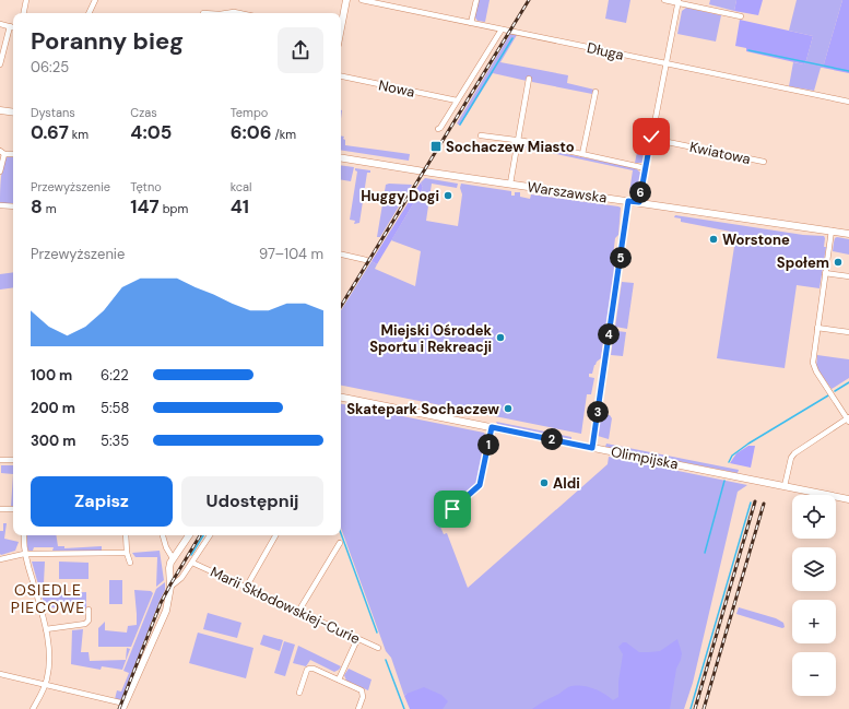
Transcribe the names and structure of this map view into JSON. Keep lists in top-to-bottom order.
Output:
{
  "streets": {
    "street": [
      "Długa",
      "Nowa",
      "Kwiatowa",
      "Warszawska",
      "Olimpijska",
      "Marii Skłodowskiej-Curie"
    ]
  },
  "districts": ["OSIEDLE PIECOWE"],
  "places": {
    "transit": ["Sochaczew Miasto"],
    "other": [
      "Huggy Dogi",
      "Worstone",
      "Społem",
      "Miejski Ośrodek Sportu i Rekreacji",
      "Skatepark Sochaczew",
      "Aldi"
    ]
  },
  "page": {
    "heading": ["Poranny bieg", "06:25"],
    "stats": [
      ["Dystans", "0.67 km"],
      ["Czas", "4:05"],
      ["Tempo", "6:06 /km"],
      ["Przewyższenie", "8 m"],
      ["Tętno", "147 bpm"],
      ["kcal", "41"]
    ],
    "pins": [
      "6",
      "5",
      "4",
      "3",
      "2",
      "1"
    ],
    "chart": ["Przewyższenie", "97–104 m"],
    "list": [
      {
        "name": "100 m",
        "note": "6:22"
      },
      {
        "name": "200 m",
        "note": "5:58"
      },
      {
        "name": "300 m",
        "note": "5:35"
      }
    ],
    "buttons": ["Zapisz", "Udostępnij"],
    "map_buttons": ["+", "−"]
  }
}
